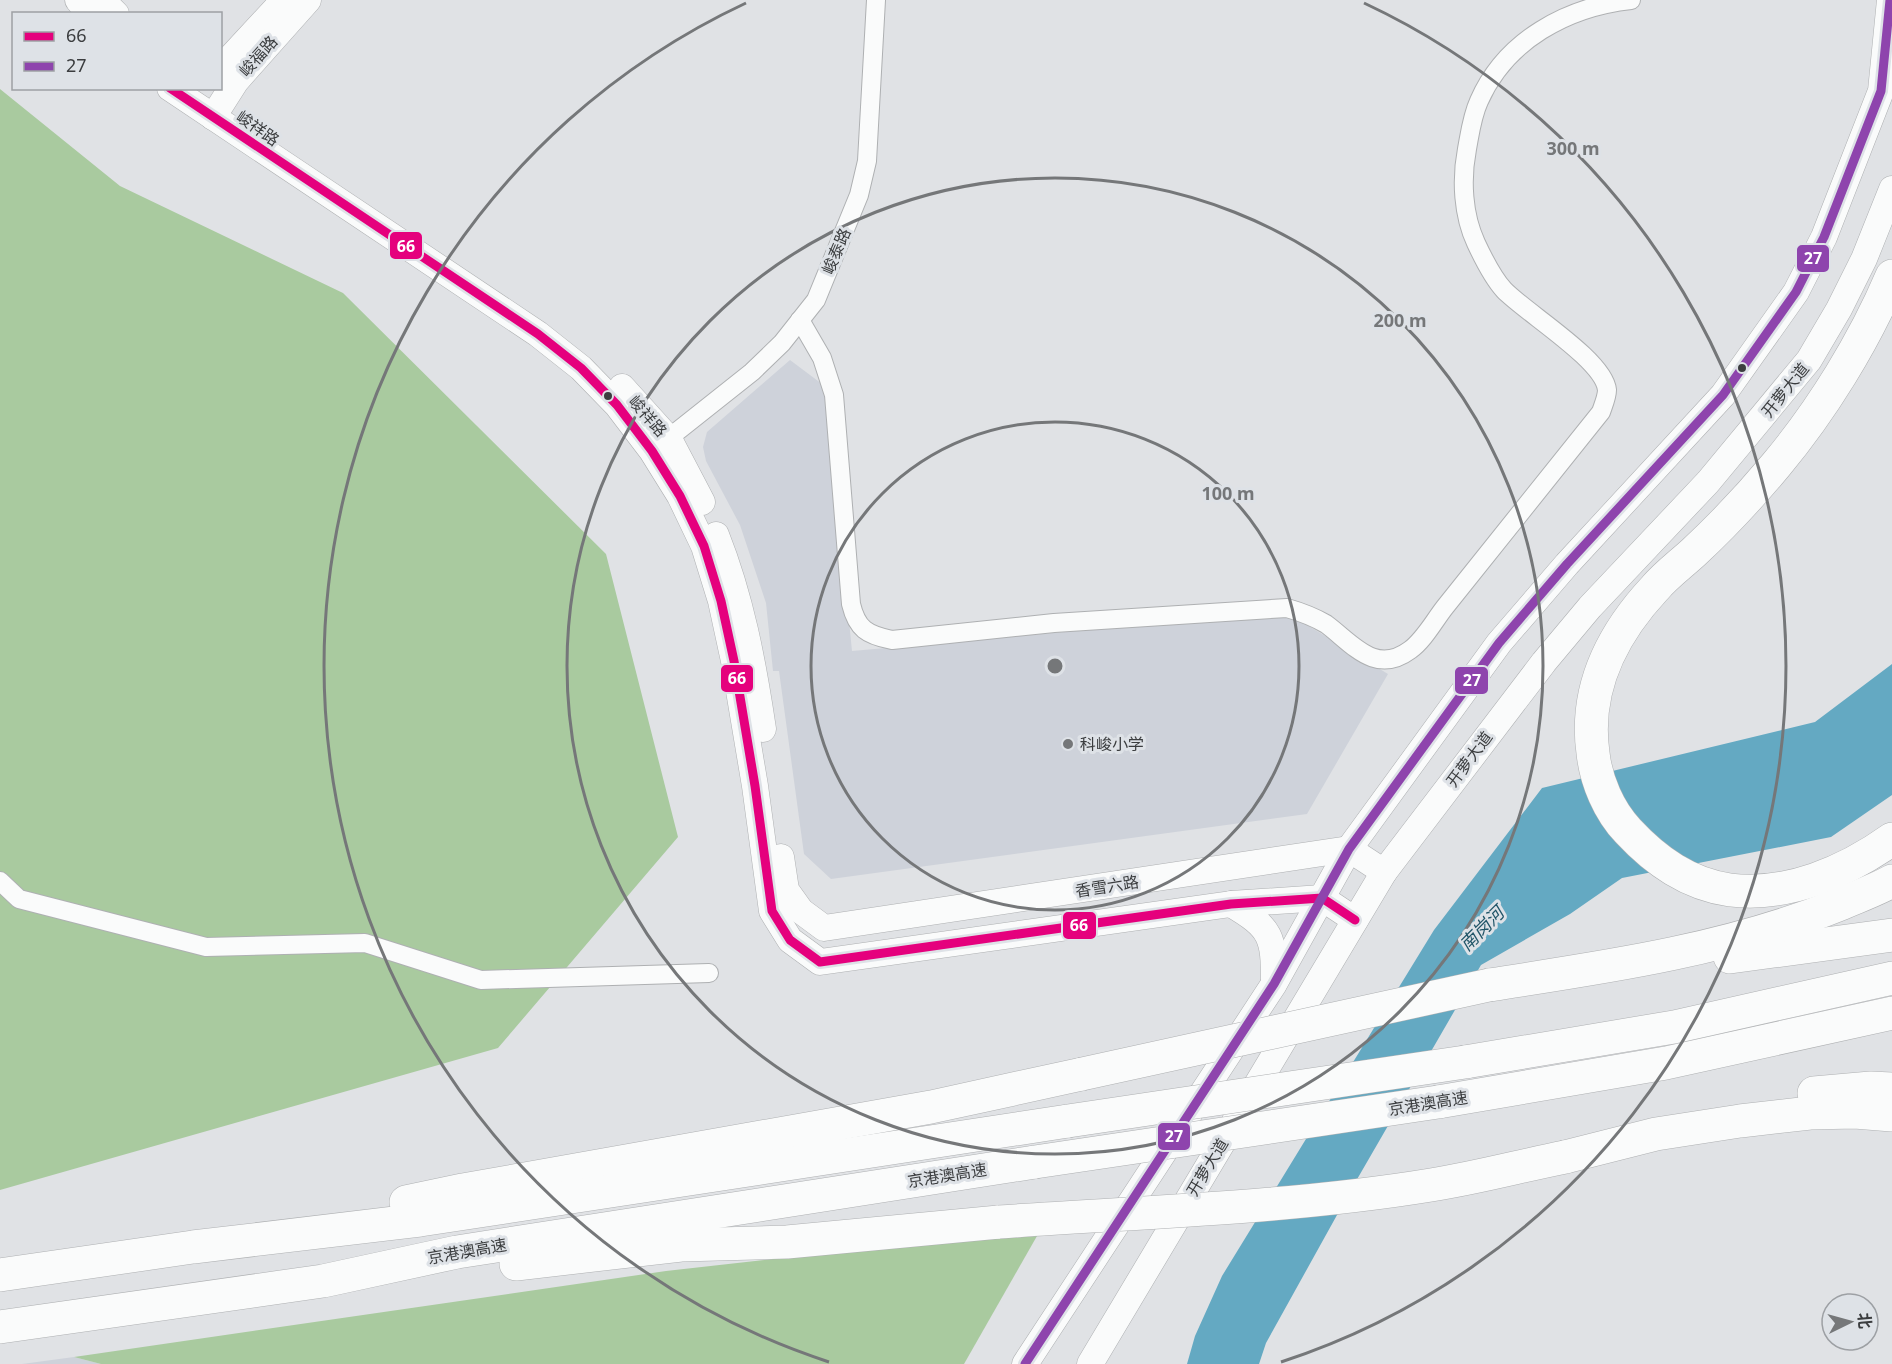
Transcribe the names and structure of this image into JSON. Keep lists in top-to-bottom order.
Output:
{
  "streets": {
    "highway": ["京港澳高速"],
    "main road": [
      "峻福路",
      "峻祥路",
      "开萝大道",
      "香雪六路"
    ],
    "street": ["峻泰路"]
  },
  "crossings": [
    ["峻福路", "峻祥路"],
    ["峻祥路", "峻泰路"],
    ["峻祥路", "香雪六路"]
  ],
  "water": ["南岗河"],
  "places": ["科峻小学"],
  "lines": ["transit line 27", "transit line 66"],
  "legend": ["66", "27"],
  "north": "right",
  "rings": ["300 m", "200 m", "100 m"]
}
